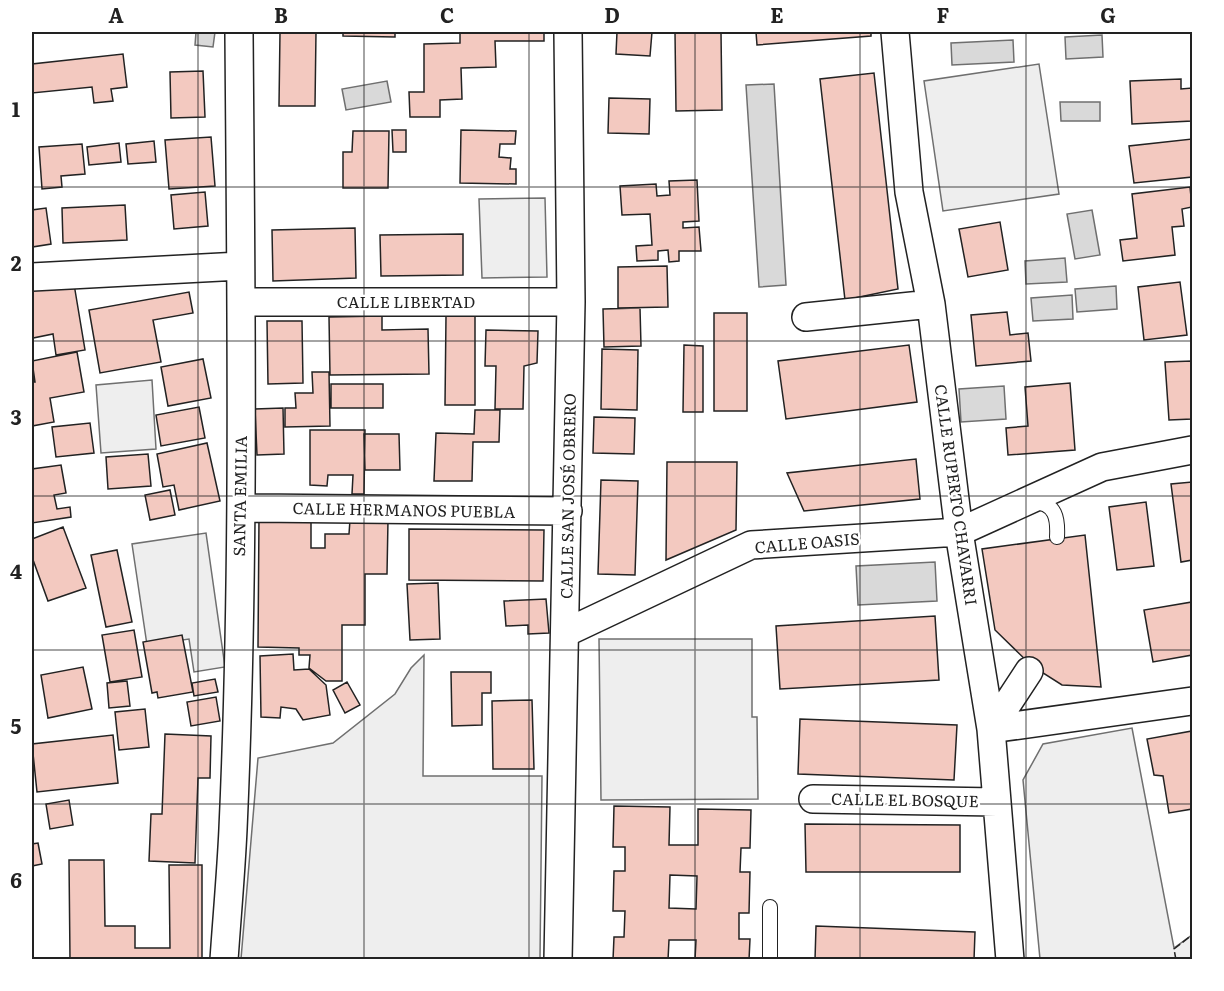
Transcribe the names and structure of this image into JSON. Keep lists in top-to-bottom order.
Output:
{
  "streets": {
    "street": [
      "CALLE LIBERTAD",
      "CALLE RUPERTO CHAVARRI",
      "SANTA EMILIA",
      "CALLE SAN JOSÉ OBRERO",
      "CALLE HERMANOS PUEBLA",
      "CALLE OASIS",
      "CALLE EL BOSQUE"
    ]
  },
  "crossings": [
    ["CALLE LIBERTAD", "SANTA EMILIA"],
    ["CALLE LIBERTAD", "CALLE SAN JOSÉ OBRERO"],
    ["CALLE RUPERTO CHAVARRI", "CALLE OASIS"],
    ["CALLE RUPERTO CHAVARRI", "CALLE EL BOSQUE"],
    ["SANTA EMILIA", "CALLE HERMANOS PUEBLA"],
    ["CALLE SAN JOSÉ OBRERO", "CALLE HERMANOS PUEBLA"],
    ["CALLE SAN JOSÉ OBRERO", "CALLE OASIS"]
  ],
  "grid": {
    "columns": [
      "A",
      "B",
      "C",
      "D",
      "E",
      "F",
      "G"
    ],
    "rows": [
      "1",
      "2",
      "3",
      "4",
      "5",
      "6"
    ]
  }
}
